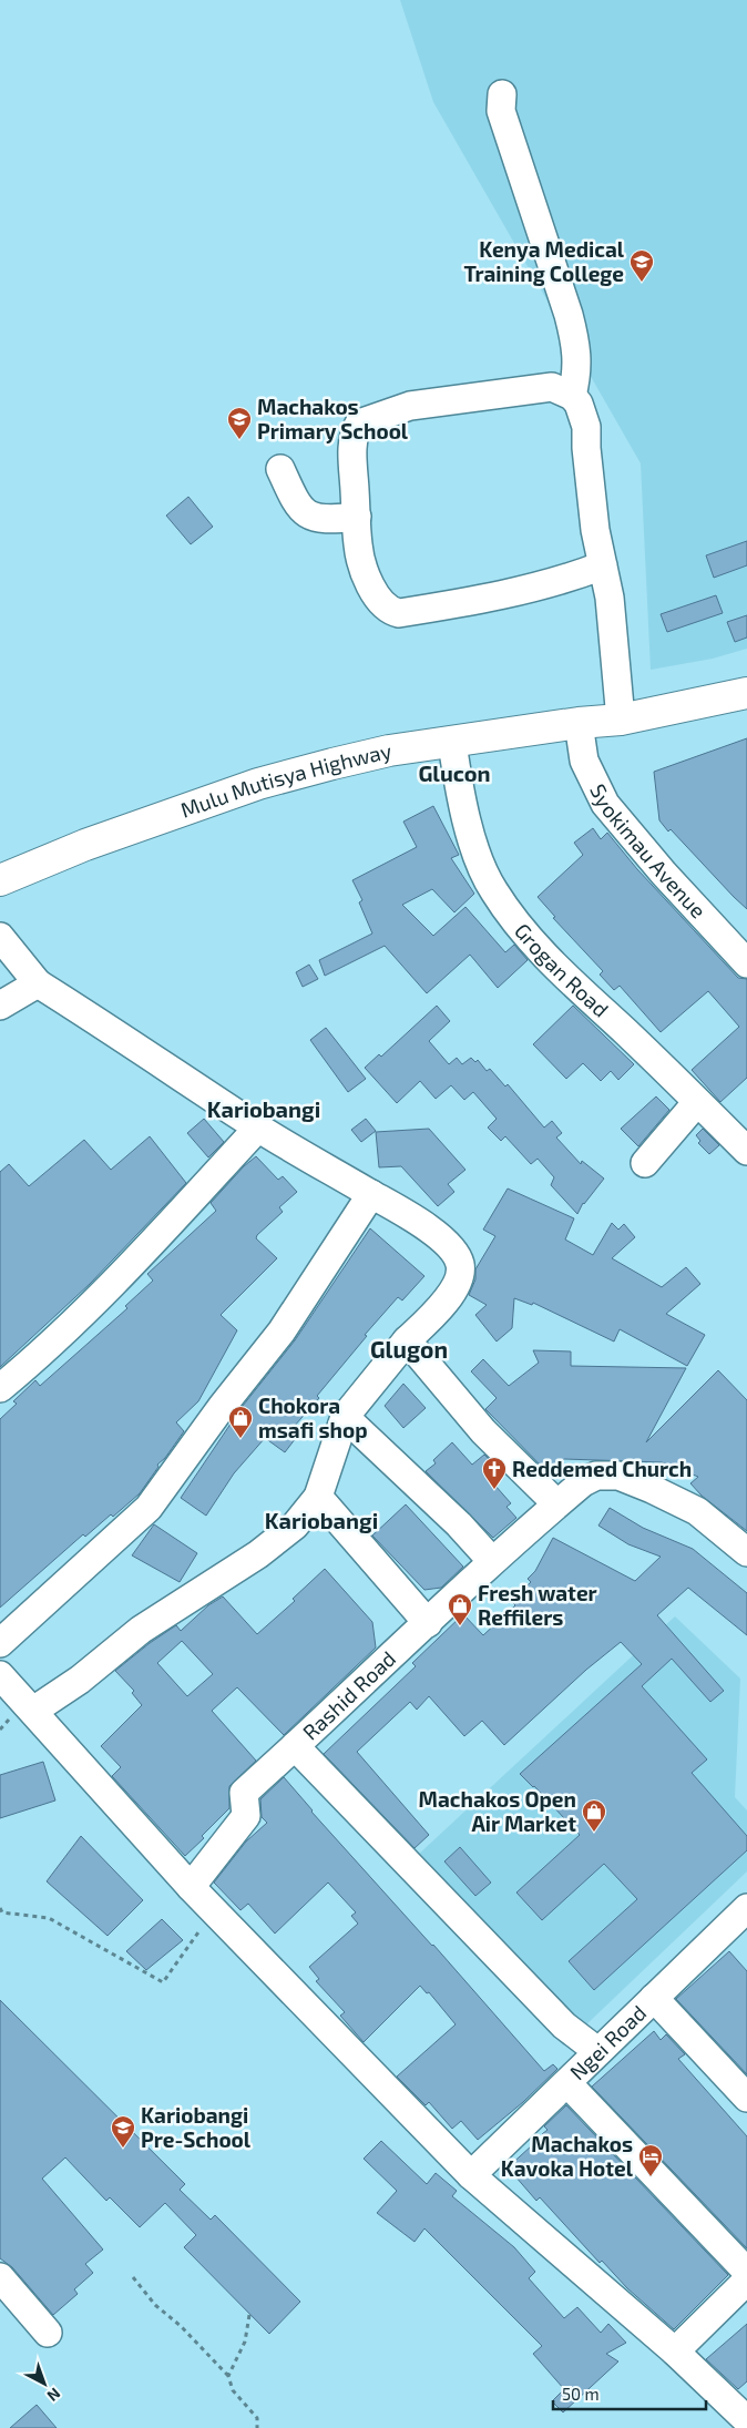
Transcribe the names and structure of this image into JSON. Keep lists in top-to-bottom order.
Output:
{
  "streets": {
    "highway": ["Mulu Mutisya Highway"],
    "street": [
      "Syokimau Avenue",
      "Grogan Road",
      "Rashid Road",
      "Ngei Road"
    ]
  },
  "crossings": [
    ["Mulu Mutisya Highway", "Syokimau Avenue"],
    ["Mulu Mutisya Highway", "Grogan Road"],
    ["Rashid Road", "Ngei Road"]
  ],
  "districts": [
    "Glucon",
    "Kariobangi",
    "Glugon",
    "Kariobangi"
  ],
  "places": {
    "school or university": ["Kenya Medical Training College", "Machakos Primary School", "Kariobangi Pre-School"],
    "shop": ["Chokora msafi shop", "Fresh water Reffilers", "Machakos Open Air Market"],
    "church": ["Reddemed Church"],
    "hotel": ["Machakos Kavoka Hotel"]
  },
  "scale_bar": "50 m",
  "north": "bottom right"
}
